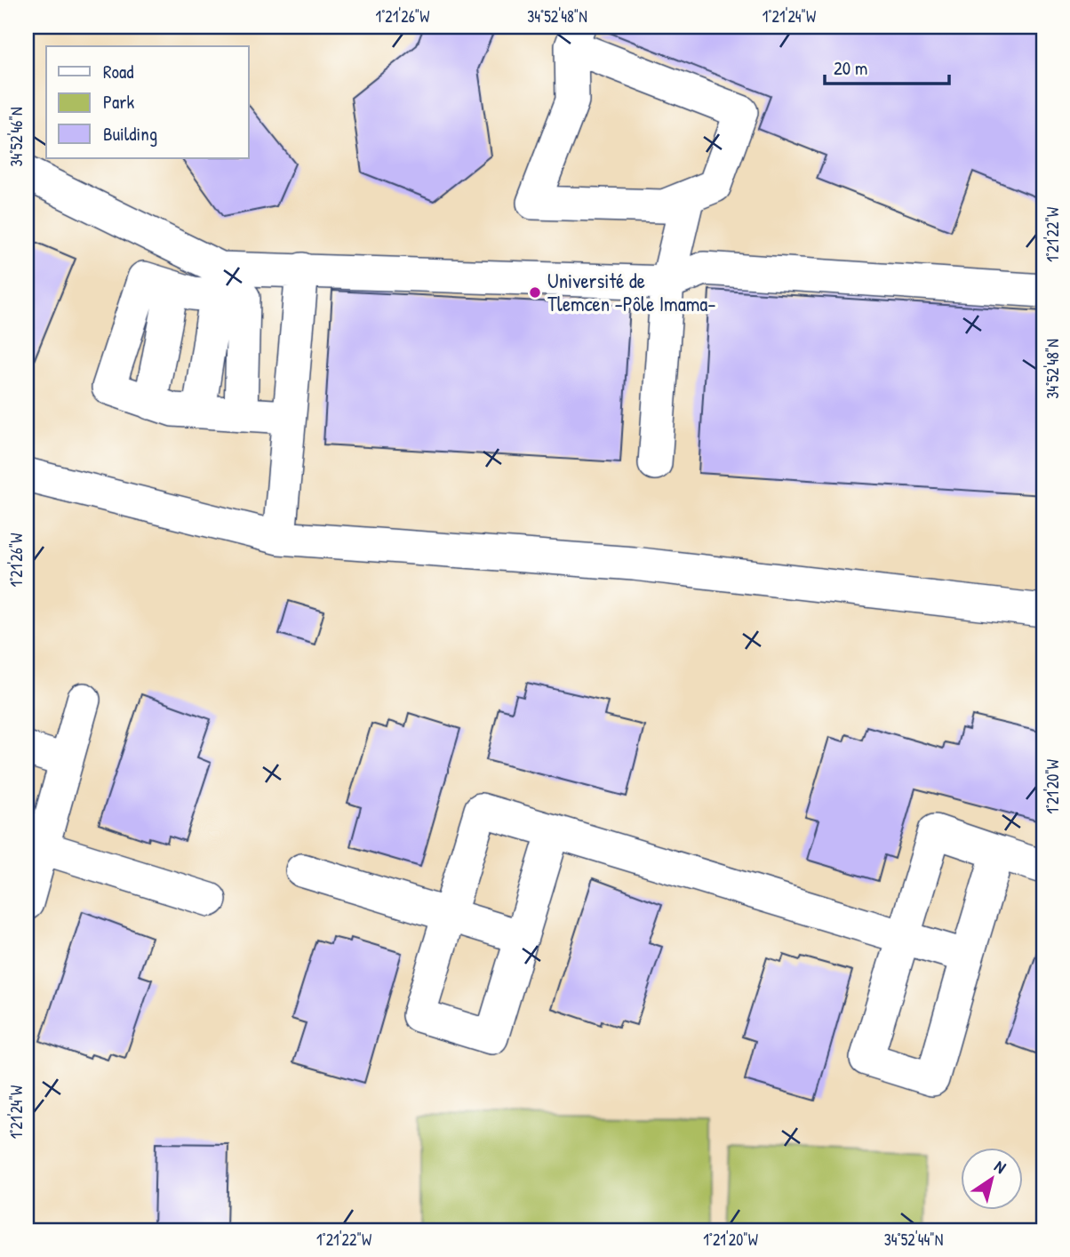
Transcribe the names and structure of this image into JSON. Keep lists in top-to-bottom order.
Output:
{
  "places": ["Université de Tlemcen -Pôle Imama-"],
  "legend": ["Road", "Park", "Building"],
  "scale_bar": "20 m",
  "north": "top right",
  "coordinates": [
    "1°21'26\"W",
    "34°52'48\"N",
    "1°21'24\"W",
    "34°52'46\"N",
    "1°21'22\"W",
    "1°21'20\"W",
    "34°52'44\"N"
  ]
}
